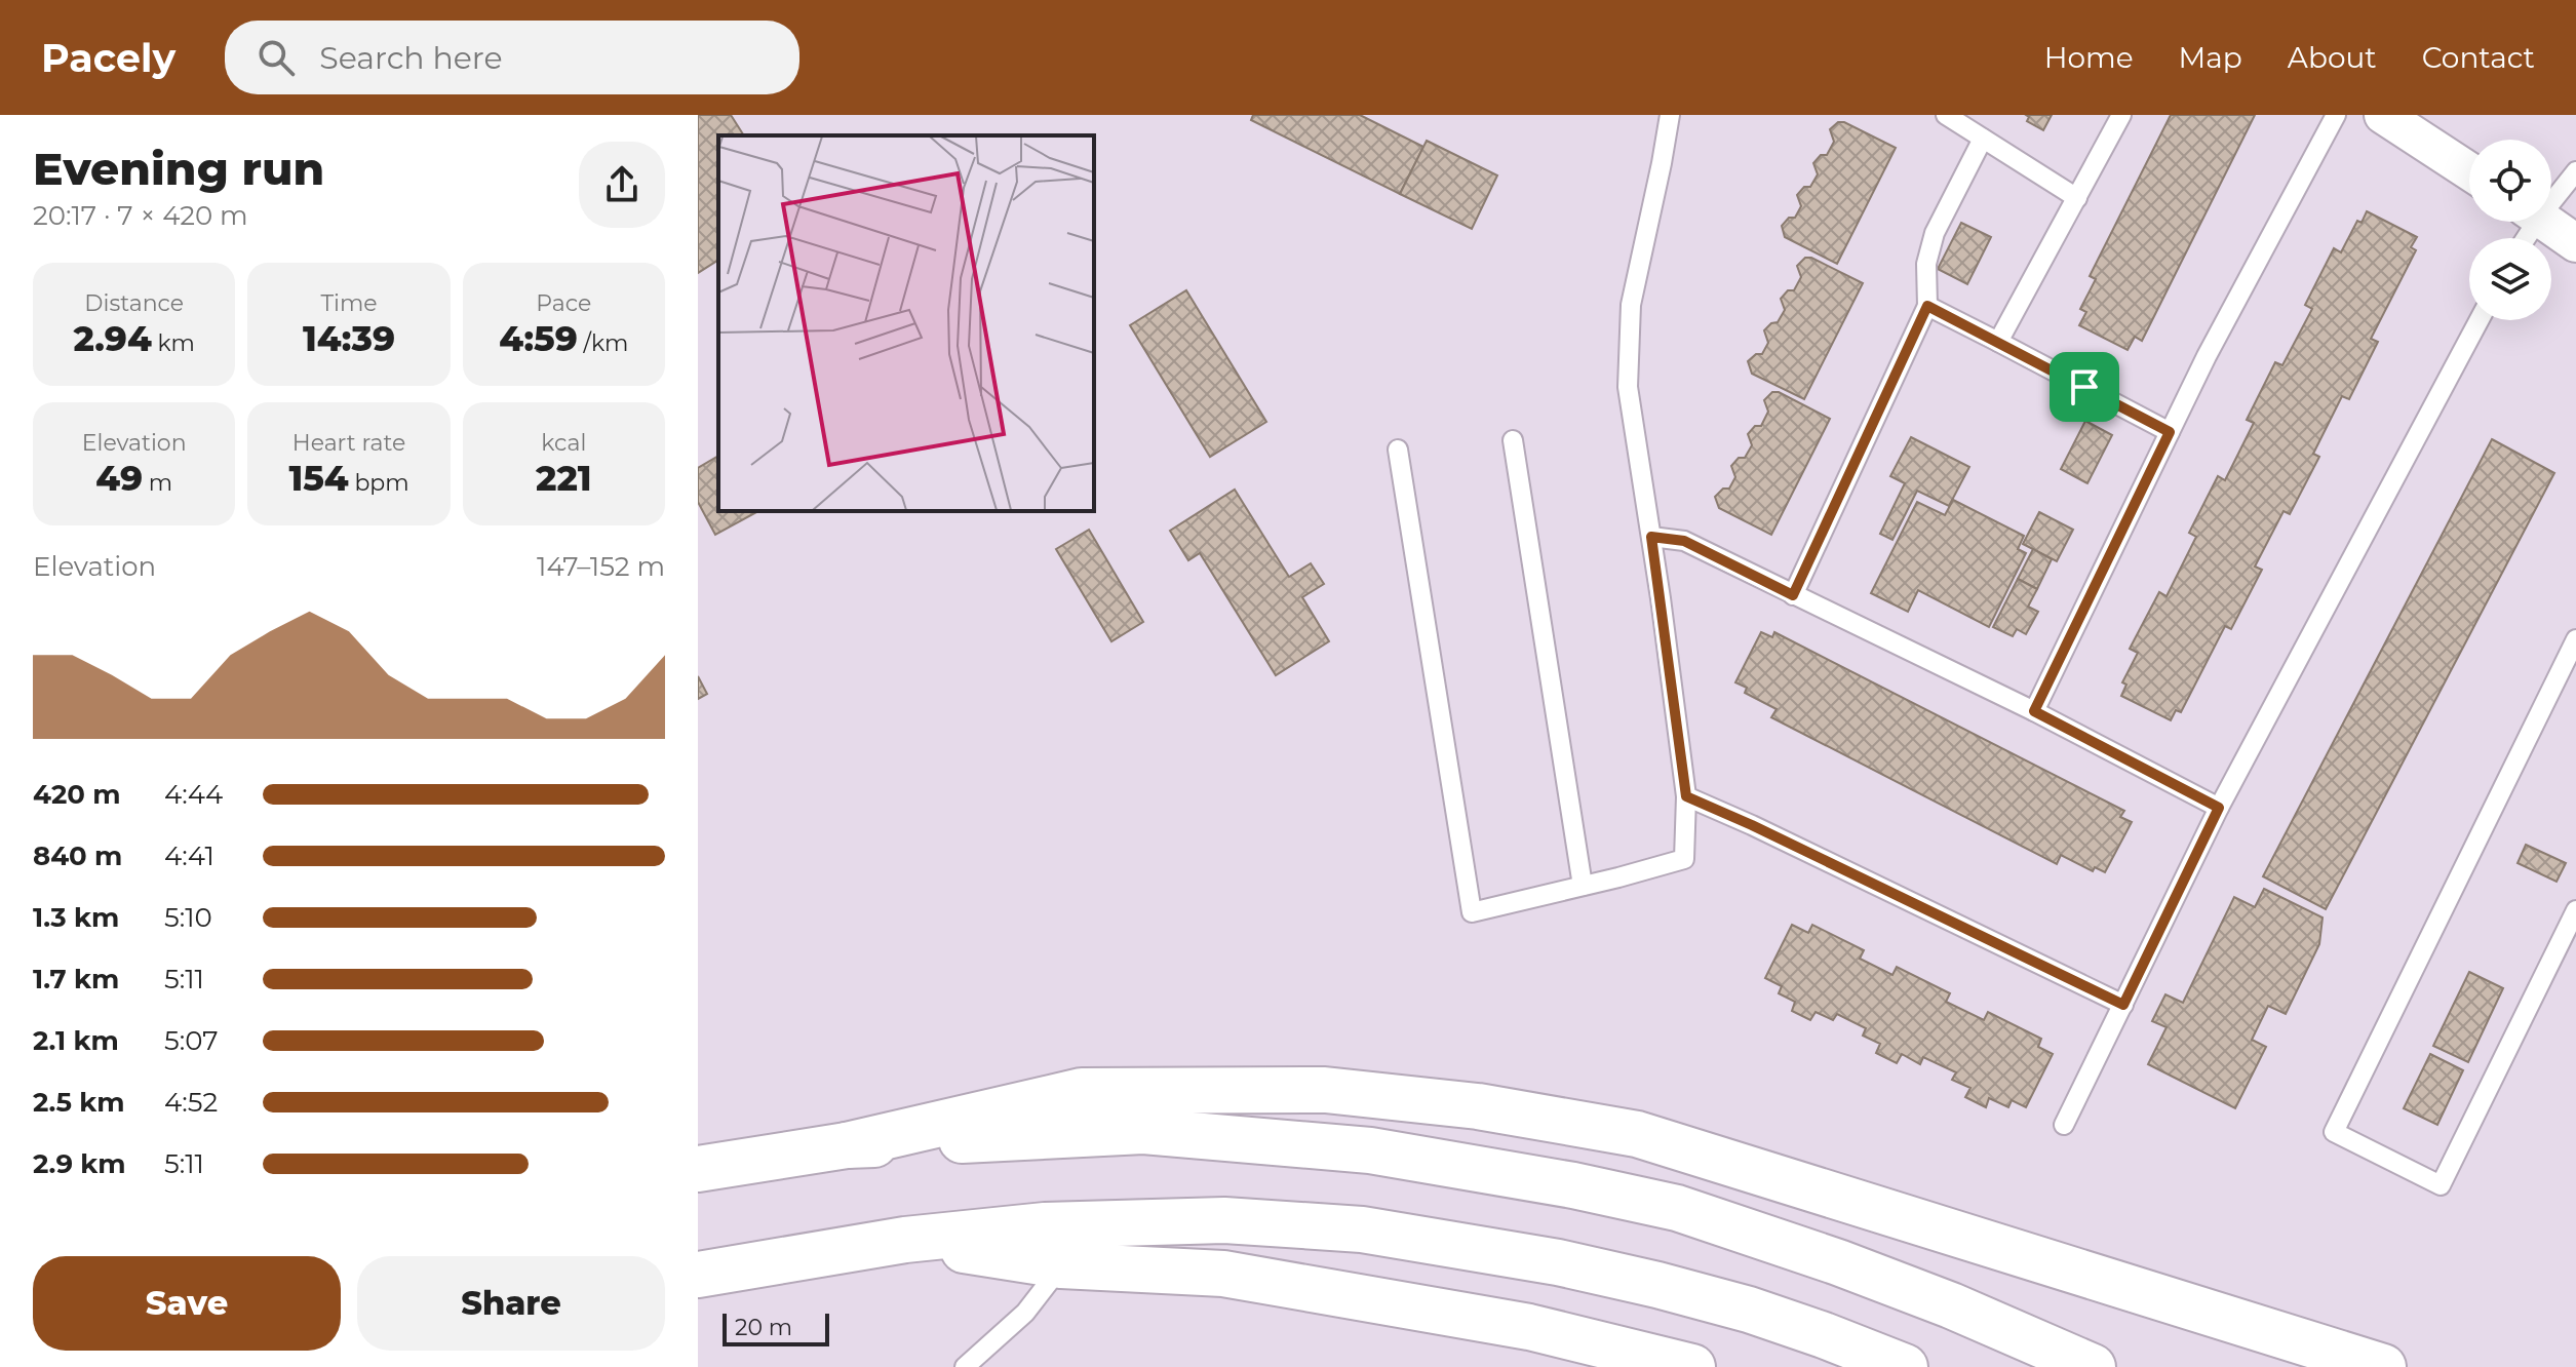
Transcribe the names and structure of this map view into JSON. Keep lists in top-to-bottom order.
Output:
{
  "scale_bar": "20 m",
  "page": {
    "header": "Pacely",
    "search": "Search here",
    "nav": [
      "Home",
      "Map",
      "About",
      "Contact"
    ],
    "heading": ["Evening run", "20:17 · 7 × 420 m"],
    "stats": [
      ["Distance", "2.94 km"],
      ["Time", "14:39"],
      ["Pace", "4:59 /km"],
      ["Elevation", "49 m"],
      ["Heart rate", "154 bpm"],
      ["kcal", "221"]
    ],
    "chart": ["Elevation", "147–152 m"],
    "list": [
      {
        "name": "420 m",
        "note": "4:44"
      },
      {
        "name": "840 m",
        "note": "4:41"
      },
      {
        "name": "1.3 km",
        "note": "5:10"
      },
      {
        "name": "1.7 km",
        "note": "5:11"
      },
      {
        "name": "2.1 km",
        "note": "5:07"
      },
      {
        "name": "2.5 km",
        "note": "4:52"
      },
      {
        "name": "2.9 km",
        "note": "5:11"
      }
    ],
    "buttons": ["Save", "Share"],
    "scale": "20 m"
  }
}
